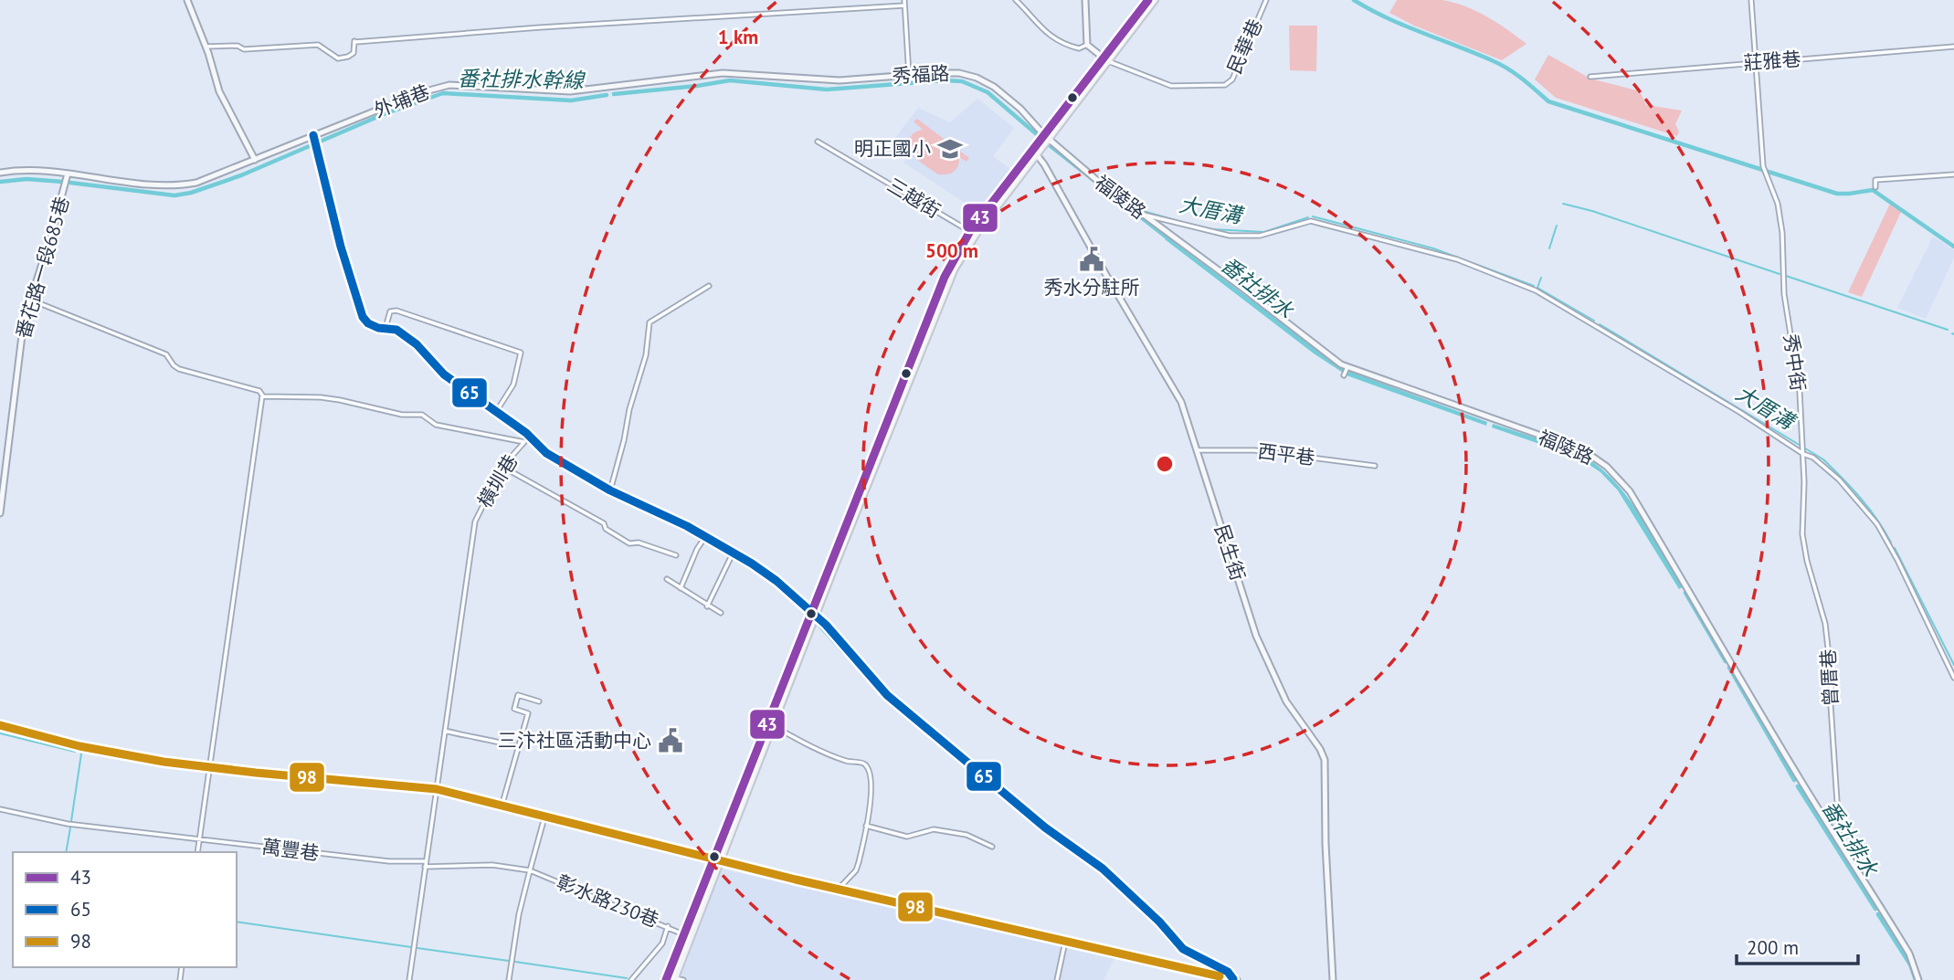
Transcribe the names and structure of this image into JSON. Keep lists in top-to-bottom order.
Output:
{
  "streets": {
    "street": [
      "民華巷",
      "莊雅巷",
      "秀福路",
      "外埔巷",
      "福陵路",
      "三越街",
      "番花路一段685巷",
      "秀中街",
      "西平巷",
      "橫圳巷",
      "民生街",
      "曾厝巷",
      "萬豐巷",
      "彰水路230巷"
    ]
  },
  "crossings": [
    ["莊雅巷", "秀中街"],
    ["秀福路", "外埔巷"],
    ["秀福路", "福陵路"],
    ["外埔巷", "番花路一段685巷"],
    ["福陵路", "曾厝巷"],
    ["番花路一段685巷", "橫圳巷"],
    ["秀中街", "曾厝巷"],
    ["西平巷", "民生街"],
    ["橫圳巷", "萬豐巷"],
    ["萬豐巷", "彰水路230巷"]
  ],
  "water": ["番社排水幹線", "大厝溝", "番社排水"],
  "places": {
    "school or university": ["明正國小"],
    "public building": ["秀水分駐所", "三汴社區活動中心"]
  },
  "lines": ["transit line 43", "transit line 65", "transit line 98"],
  "legend": ["43", "65", "98"],
  "scale_bar": "200 m",
  "rings": ["1 km", "500 m"]
}
